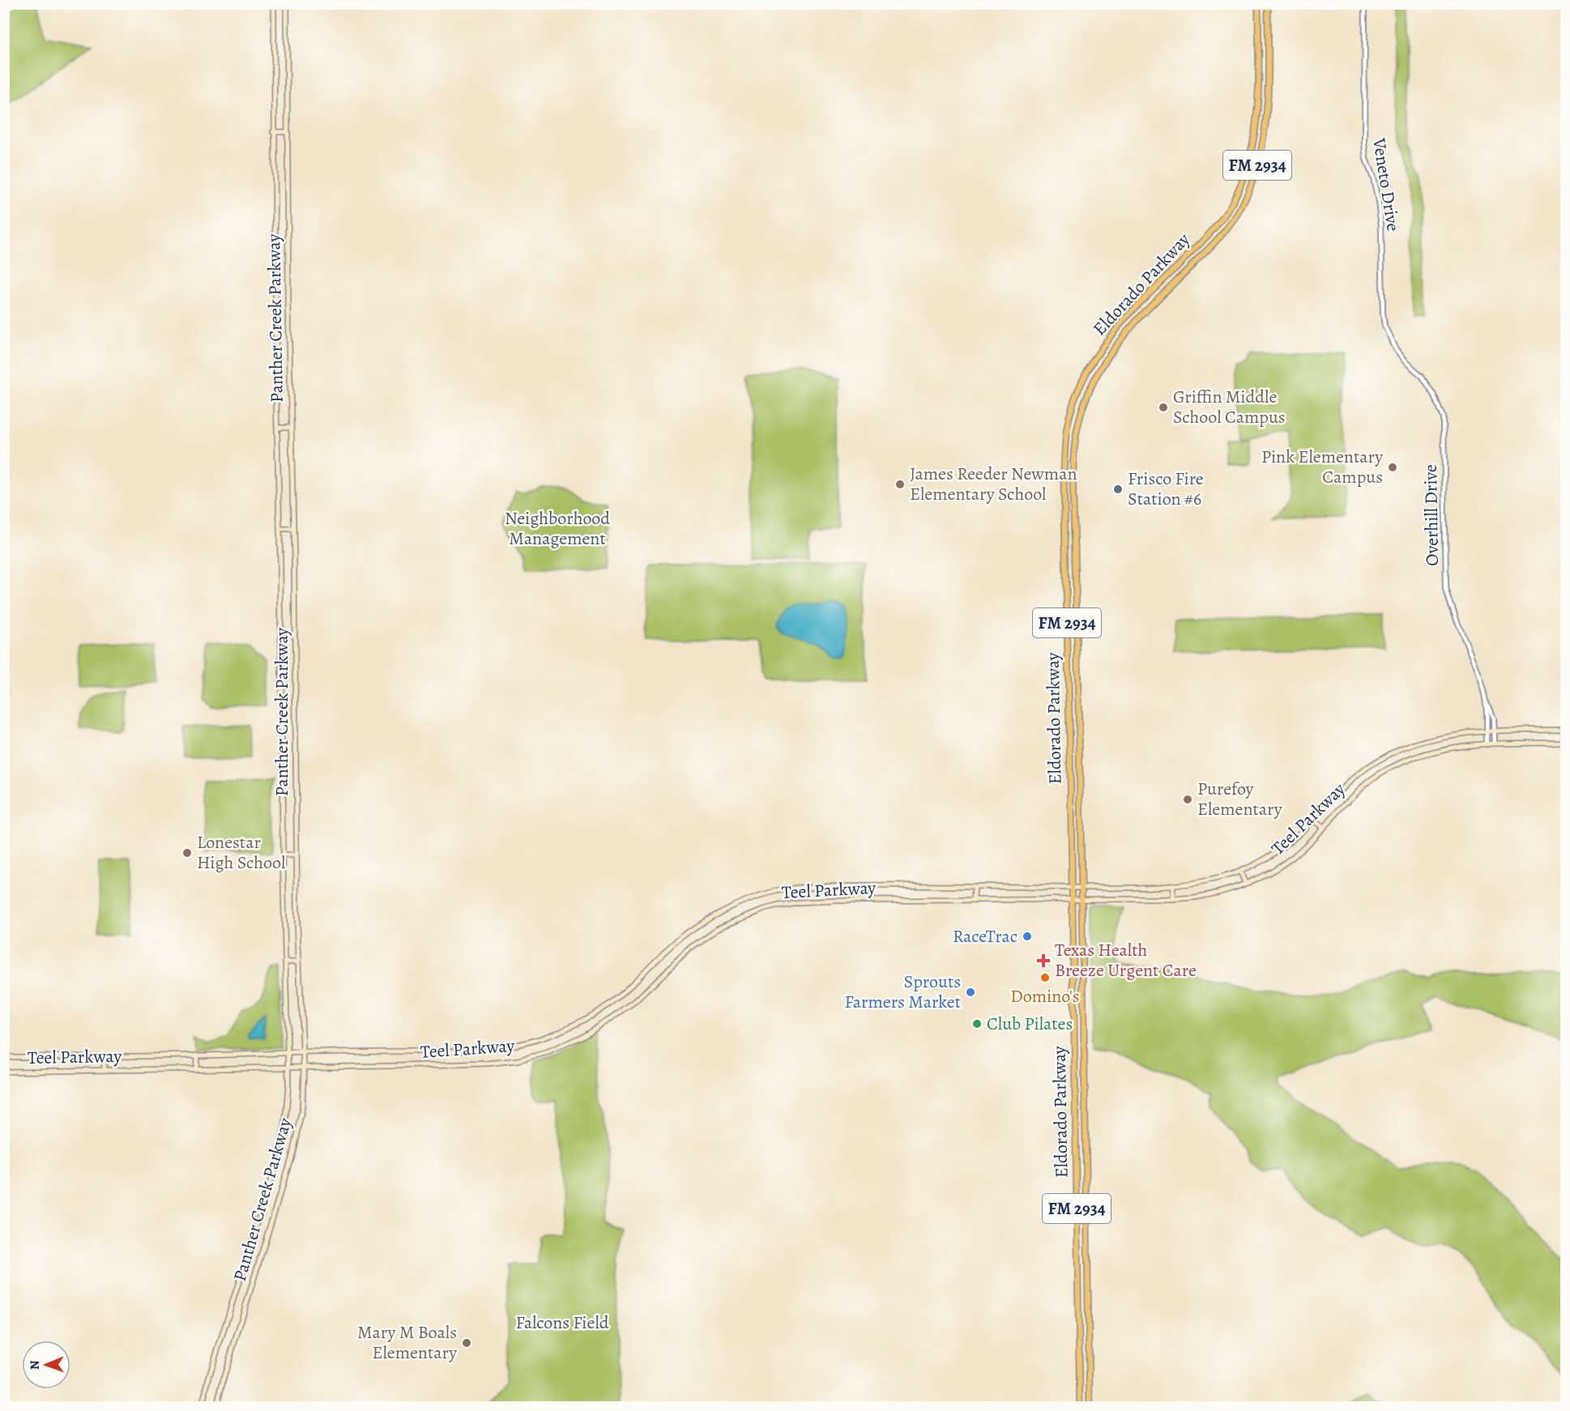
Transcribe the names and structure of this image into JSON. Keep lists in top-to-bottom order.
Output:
{
  "streets": {
    "main road": [
      "FM 2934",
      "Eldorado Parkway",
      "Panther Creek Parkway",
      "Teel Parkway"
    ],
    "street": ["Veneto Drive", "Overhill Drive"]
  },
  "crossings": [
    ["Veneto Drive", "Overhill Drive"],
    ["Eldorado Parkway", "Teel Parkway"],
    ["Panther Creek Parkway", "Teel Parkway"],
    ["Overhill Drive", "Teel Parkway"]
  ],
  "parks": ["Neighborhood Management", "Falcons Field"],
  "places": {
    "other": [
      "Griffin Middle School Campus",
      "Pink Elementary Campus",
      "James Reeder Newman Elementary School",
      "Frisco Fire Station #6",
      "Purefoy Elementary",
      "Lonestar High School",
      "RaceTrac",
      "Domino's",
      "Sprouts Farmers Market",
      "Club Pilates",
      "Mary M Boals Elementary"
    ],
    "health": ["Texas Health Breeze Urgent Care"]
  },
  "north": "left"
}
